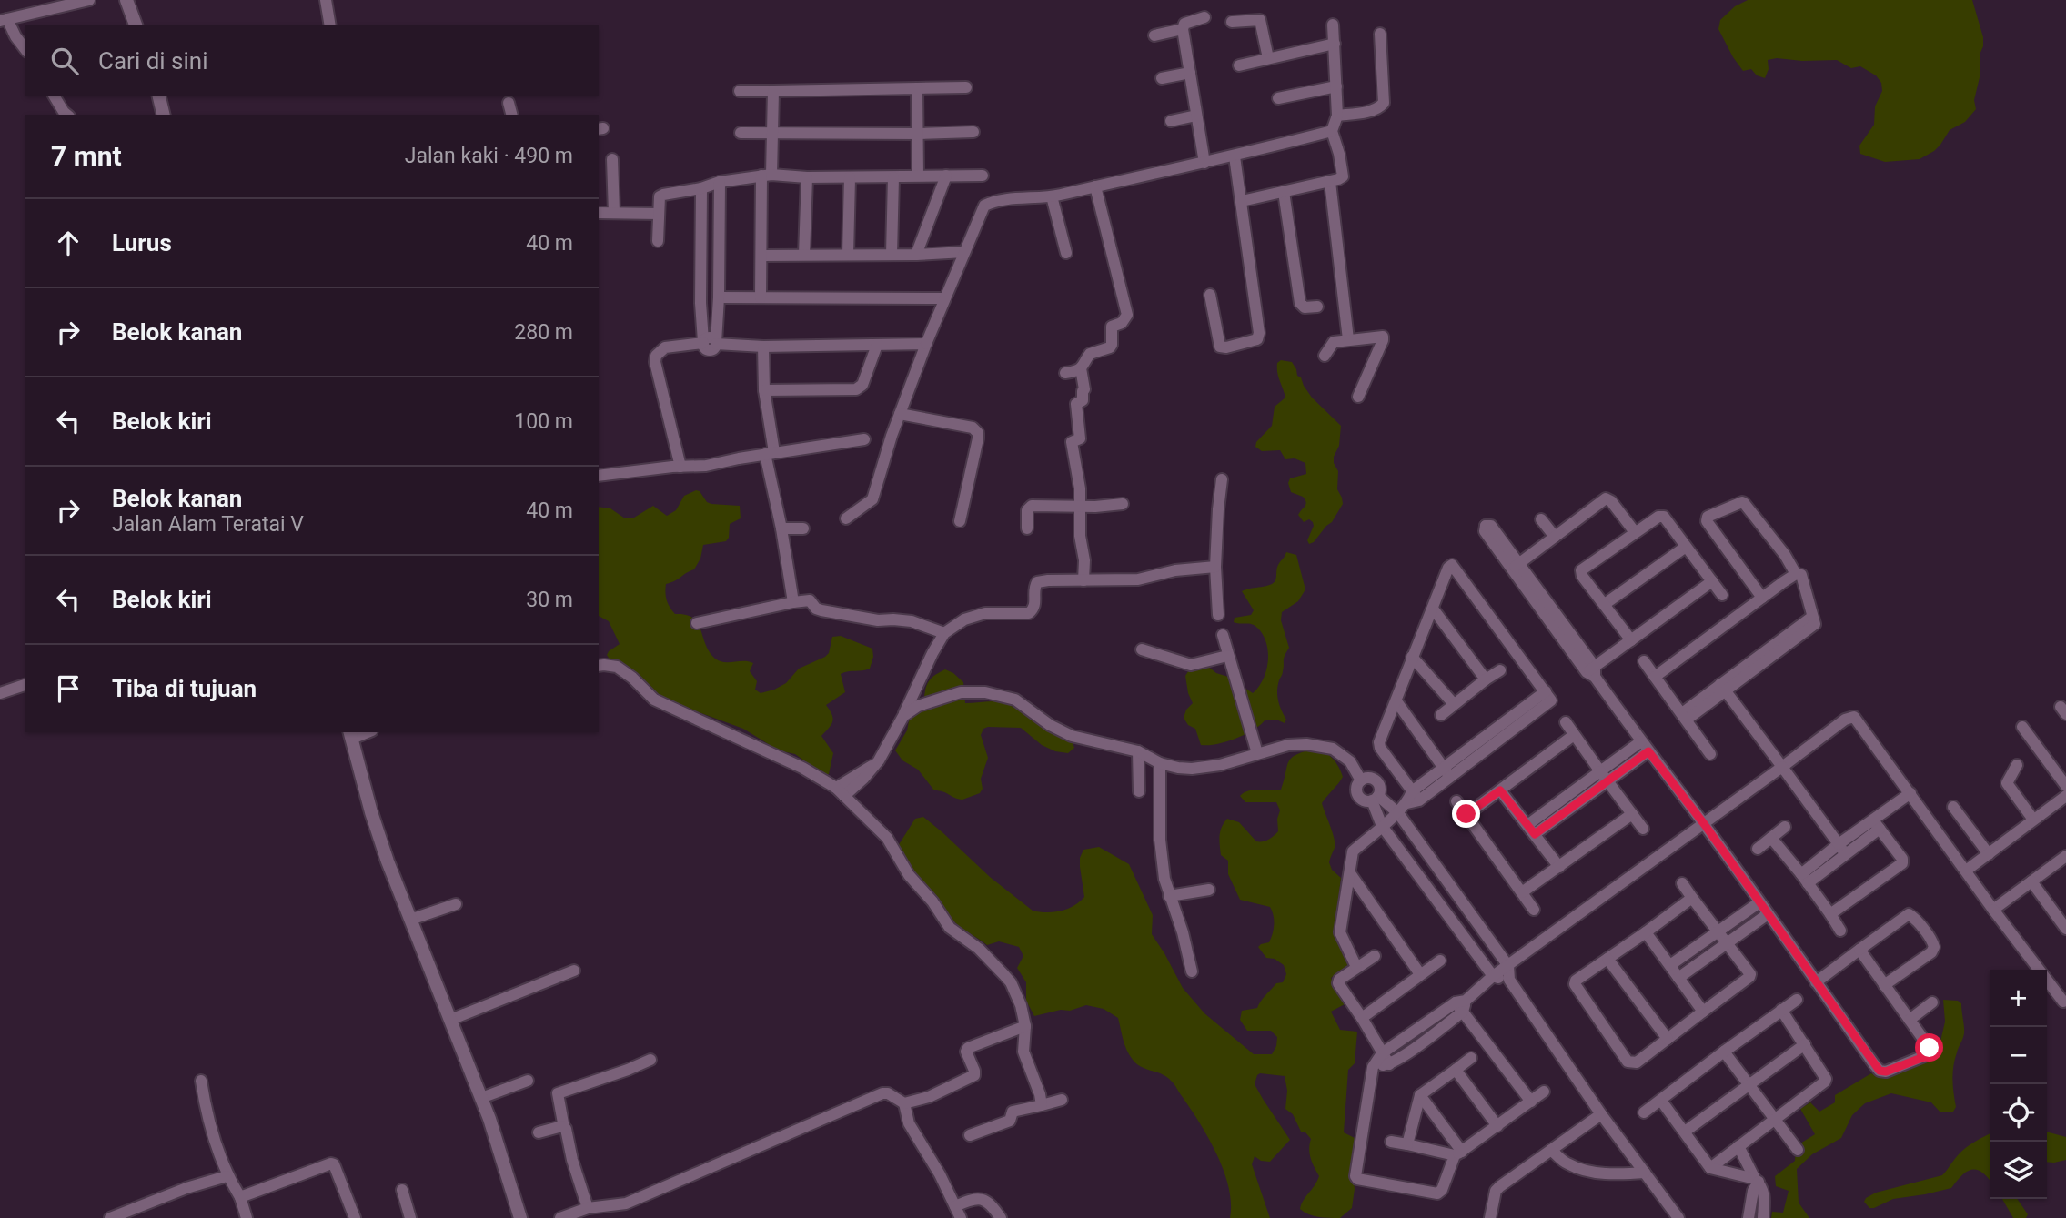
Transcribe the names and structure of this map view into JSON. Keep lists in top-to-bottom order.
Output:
{
  "page": {
    "search": "Cari di sini",
    "heading": ["7 mnt", "Jalan kaki · 490 m"],
    "list": [
      ["Lurus", "40 m"],
      ["Belok kanan", "280 m"],
      ["Belok kiri", "100 m"],
      ["Belok kanan", "Jalan Alam Teratai V", "40 m"],
      ["Belok kiri", "30 m"],
      "Tiba di tujuan"
    ],
    "map_buttons": ["+", "−"]
  }
}
